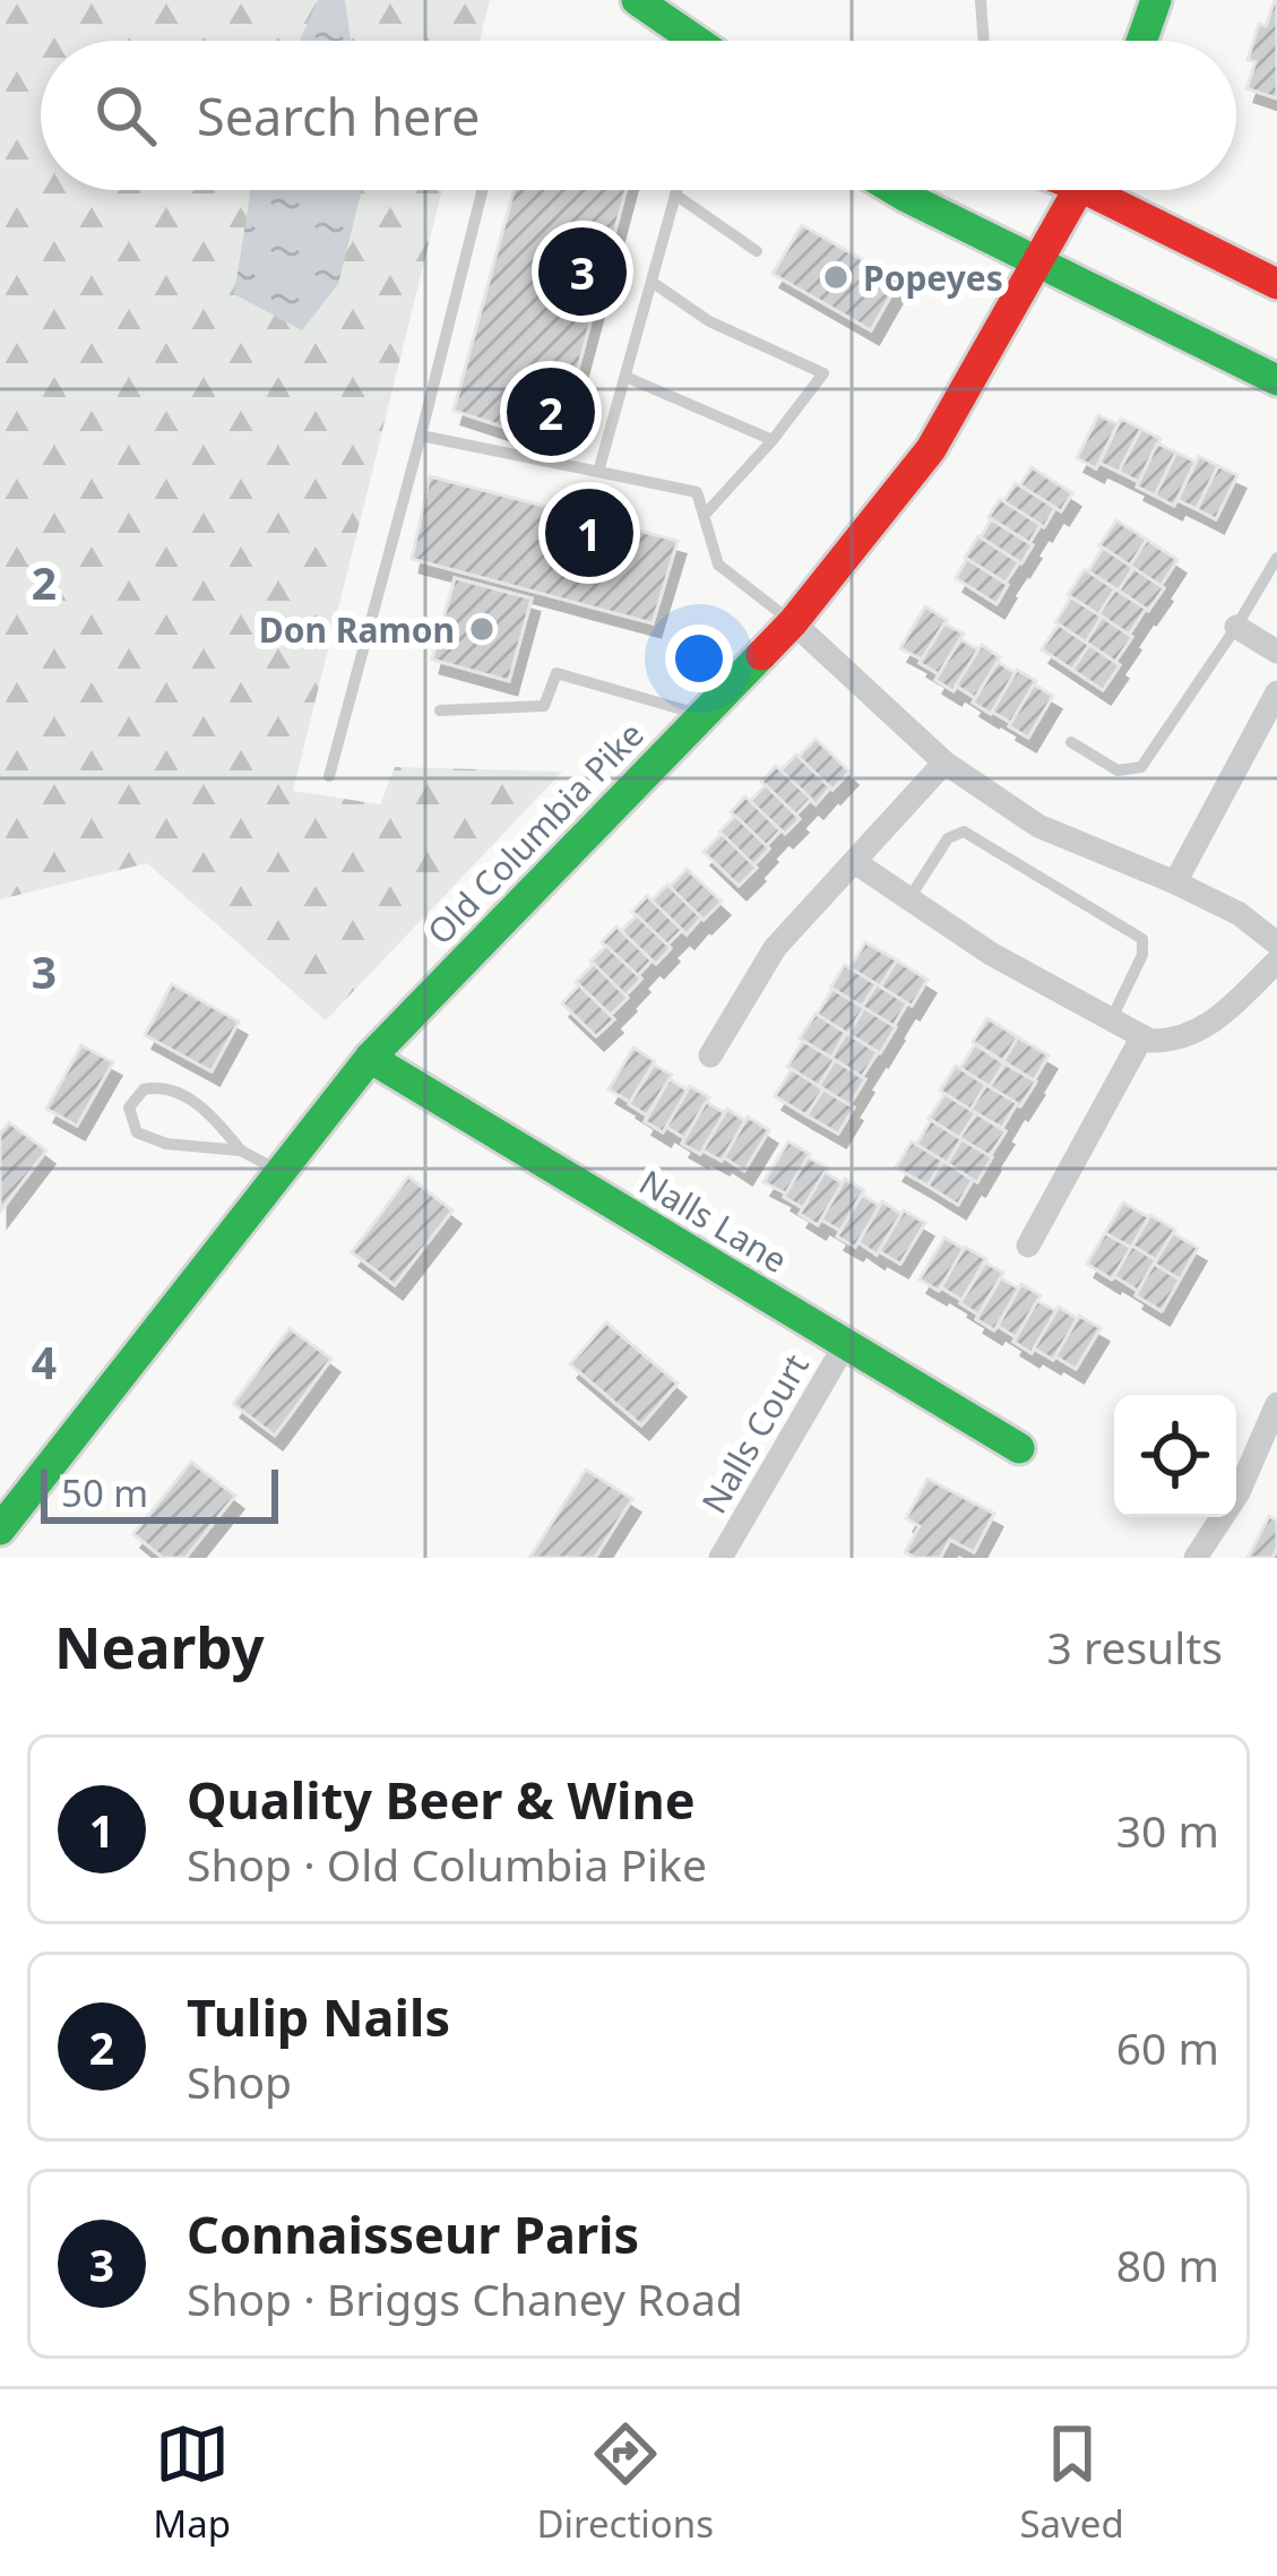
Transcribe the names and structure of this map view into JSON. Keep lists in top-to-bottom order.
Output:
{
  "streets": {
    "main road": ["Old Columbia Pike", "Nalls Lane"],
    "street": ["Nalls Court"]
  },
  "crossings": [
    ["Old Columbia Pike", "Nalls Lane"],
    ["Nalls Lane", "Nalls Court"]
  ],
  "places": ["Popeyes", "Don Ramon"],
  "scale_bar": "50 m",
  "page": {
    "search": "Search here",
    "pins": ["3", "2", "1"],
    "scale": "50 m",
    "heading": ["Nearby", "3 results"],
    "list": [
      {
        "mark": "1",
        "name": "Quality Beer & Wine",
        "note": "Shop · Old Columbia Pike",
        "value": "30 m"
      },
      {
        "mark": "2",
        "name": "Tulip Nails",
        "note": "Shop",
        "value": "60 m"
      },
      {
        "mark": "3",
        "name": "Connaisseur Paris",
        "note": "Shop · Briggs Chaney Road",
        "value": "80 m"
      }
    ],
    "nav": ["Map", "Directions", "Saved"]
  },
  "grid": {
    "rows": ["2", "3", "4"]
  }
}
